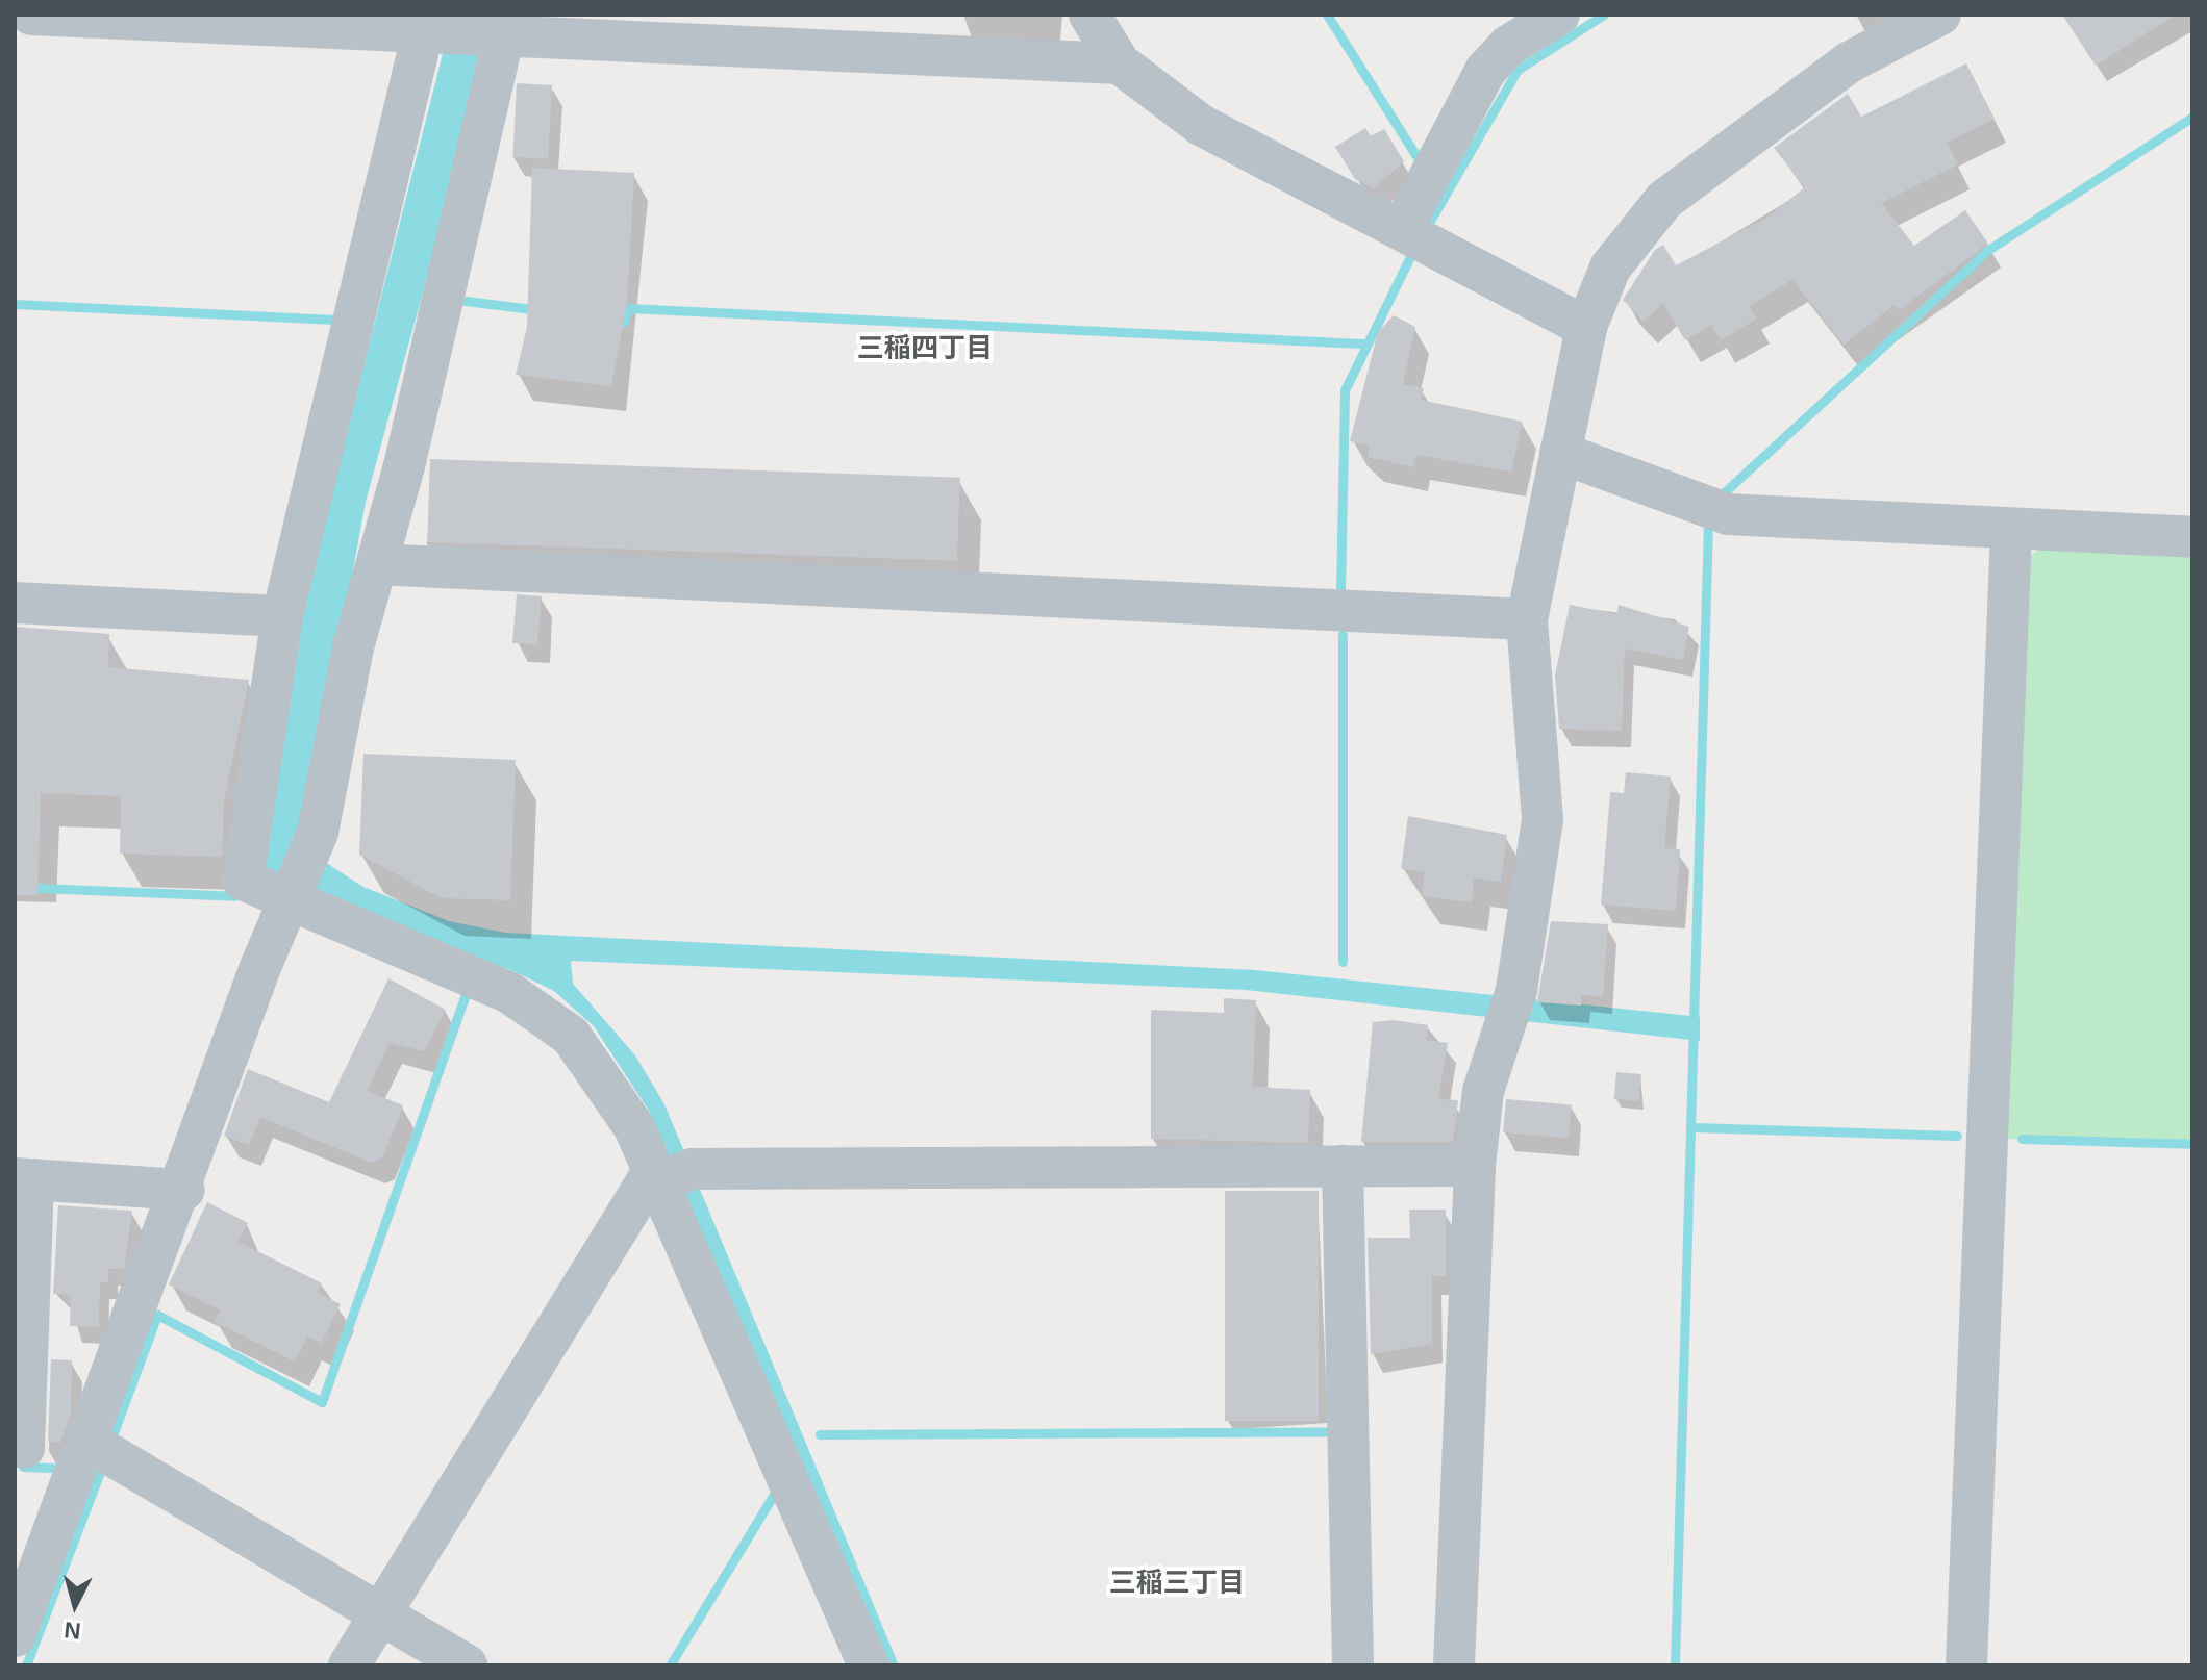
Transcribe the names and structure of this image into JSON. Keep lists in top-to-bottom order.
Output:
{
  "districts": ["三稲四丁目", "三稲三丁目"],
  "north": "bottom"
}
